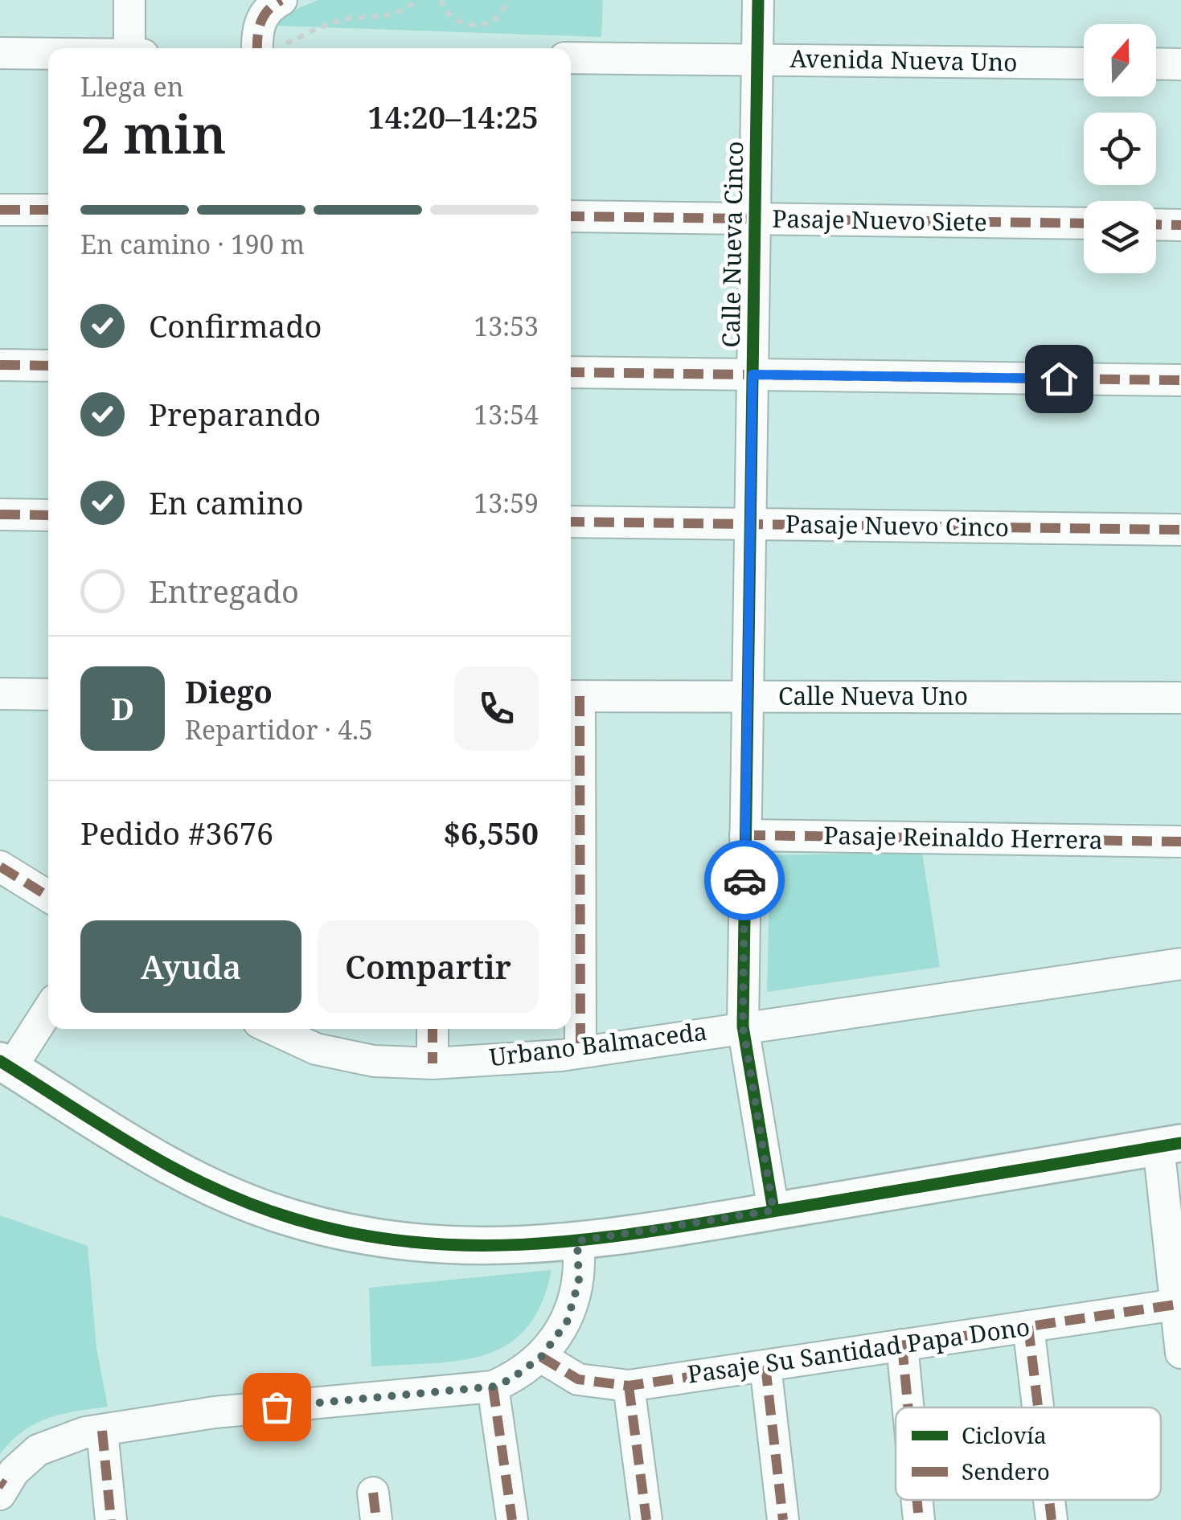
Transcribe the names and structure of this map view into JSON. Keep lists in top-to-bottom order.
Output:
{
  "streets": {
    "street": [
      "Avenida Nueva Uno",
      "Pasaje Nuevo Siete",
      "Calle Nueva Cinco",
      "Pasaje Nuevo Cinco",
      "Calle Nueva Uno",
      "Pasaje Reinaldo Herrera",
      "Urbano Balmaceda",
      "Pasaje Su Santidad Papa Dono"
    ]
  },
  "crossings": [
    ["Avenida Nueva Uno", "Calle Nueva Cinco"],
    ["Pasaje Nuevo Siete", "Calle Nueva Cinco"],
    ["Calle Nueva Cinco", "Pasaje Nuevo Cinco"],
    ["Calle Nueva Cinco", "Calle Nueva Uno"],
    ["Calle Nueva Cinco", "Pasaje Reinaldo Herrera"],
    ["Calle Nueva Cinco", "Urbano Balmaceda"]
  ],
  "legend": ["Ciclovía", "Sendero"],
  "north": "top",
  "page": {
    "heading": ["2 min", "Llega en", "14:20–14:25"],
    "panel": [
      "Diego",
      "Repartidor · 4.5",
      "Pedido #3676",
      "$6,550"
    ],
    "bar": "En camino · 190 m",
    "list": [
      ["Confirmado", "13:53"],
      ["Preparando", "13:54"],
      ["En camino", "13:59"],
      "Entregado"
    ],
    "round": "D",
    "buttons": ["Ayuda", "Compartir"]
  }
}
